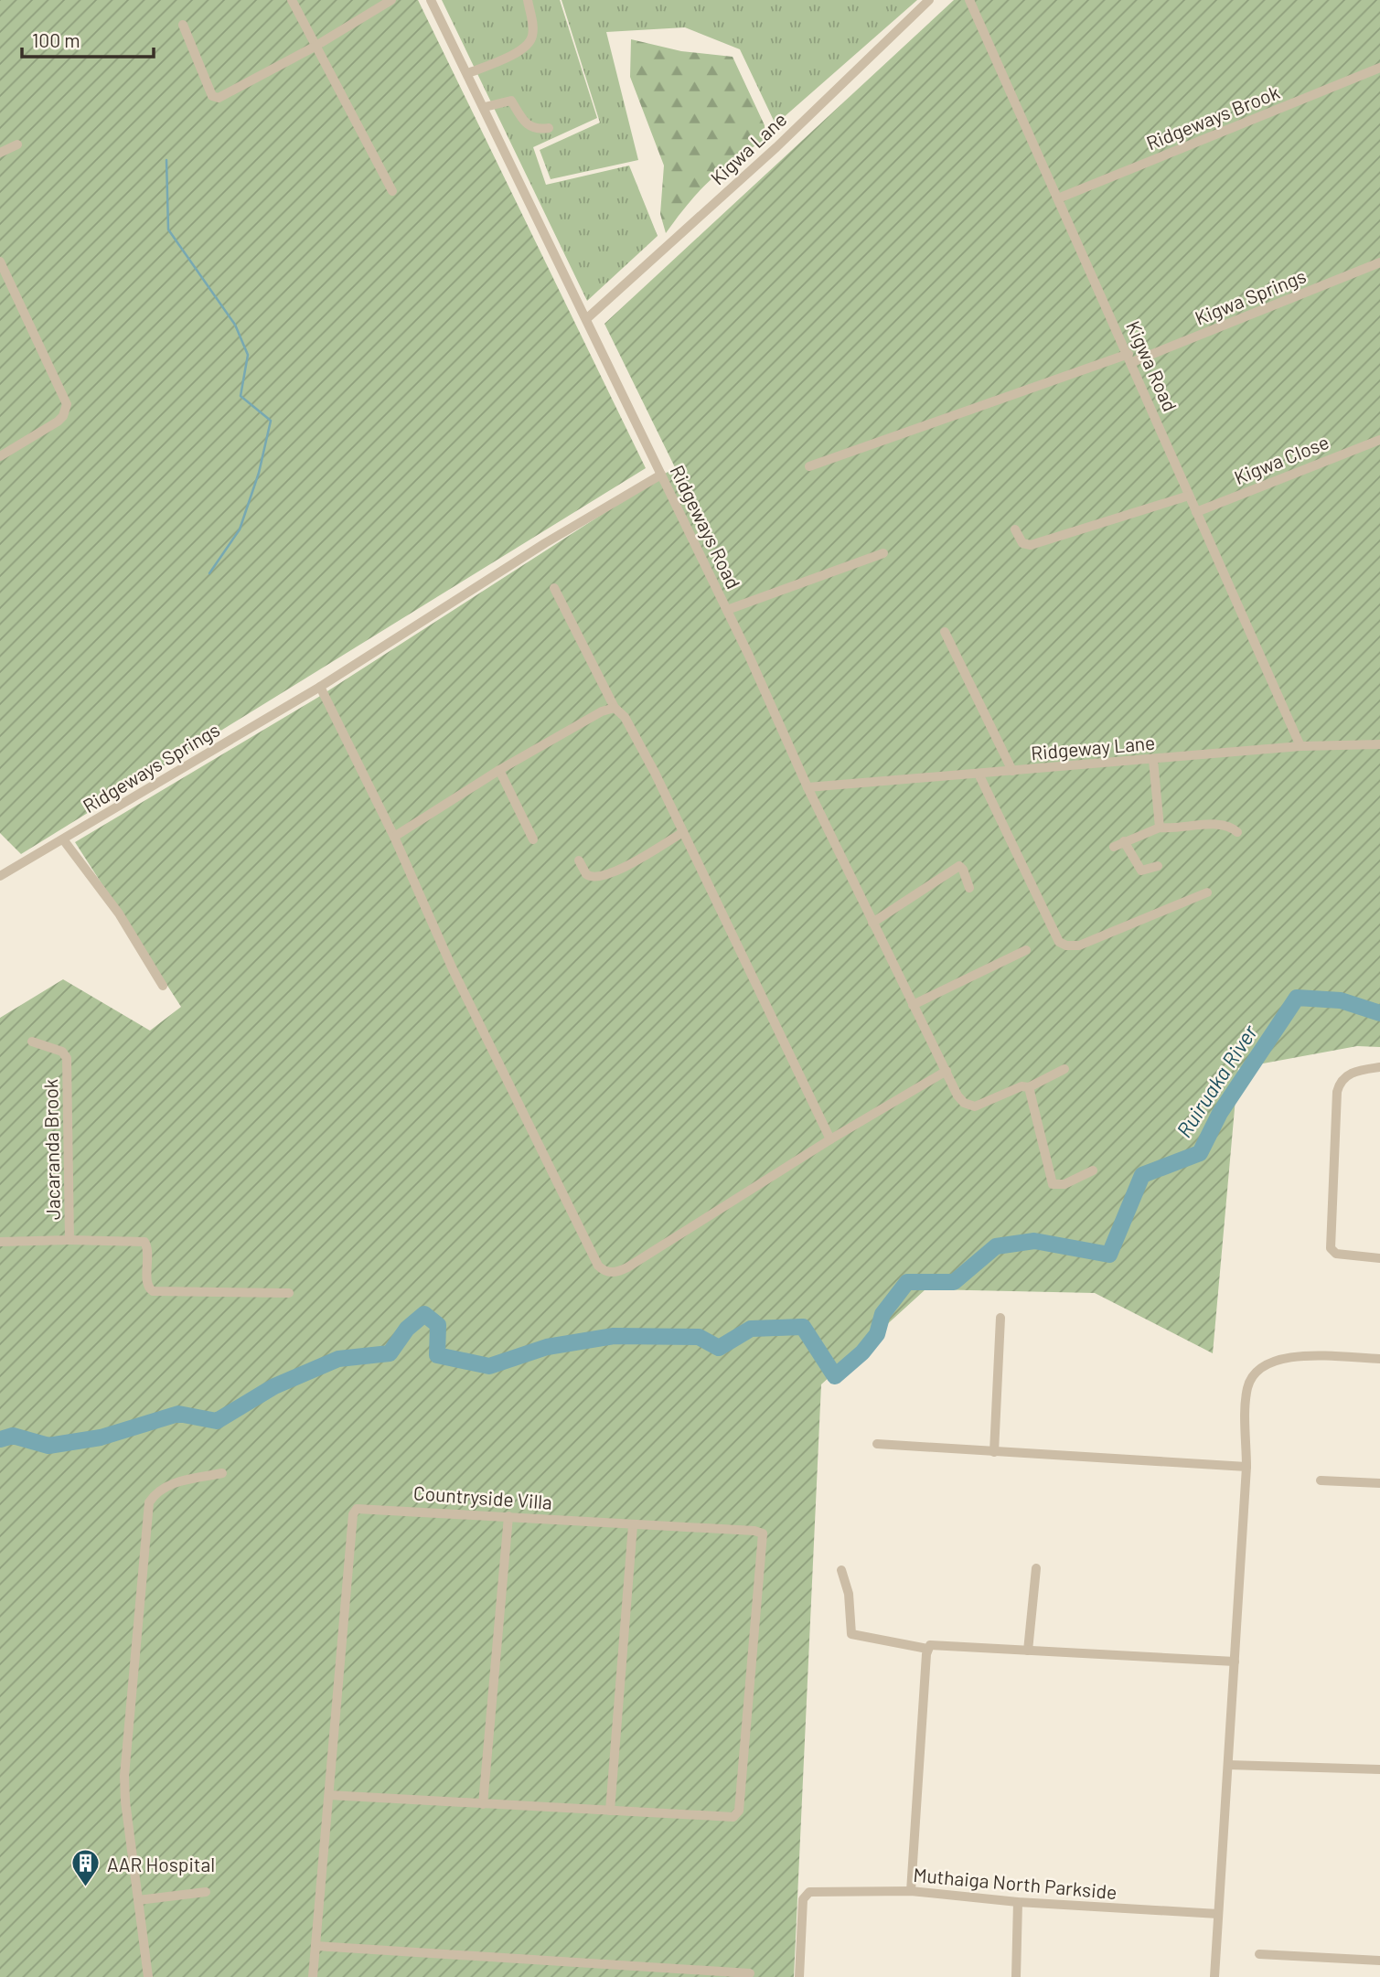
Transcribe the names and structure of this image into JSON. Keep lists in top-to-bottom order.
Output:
{
  "streets": {
    "street": [
      "Ridgeways Brook",
      "Kigwa Lane",
      "Kigwa Springs",
      "Kigwa Road",
      "Kigwa Close",
      "Ridgeways Road",
      "Ridgeway Lane",
      "Ridgeways Springs",
      "Jacaranda Brook",
      "Countryside Villa",
      "Muthaiga North Parkside"
    ]
  },
  "crossings": [
    ["Ridgeways Brook", "Kigwa Road"],
    ["Kigwa Lane", "Ridgeways Road"],
    ["Kigwa Springs", "Kigwa Road"],
    ["Kigwa Road", "Kigwa Close"],
    ["Kigwa Road", "Ridgeway Lane"],
    ["Ridgeways Road", "Ridgeway Lane"],
    ["Ridgeways Road", "Ridgeways Springs"]
  ],
  "water": ["Ruiruaka River"],
  "places": {
    "building": ["AAR Hospital"]
  },
  "scale_bar": "100 m"
}
